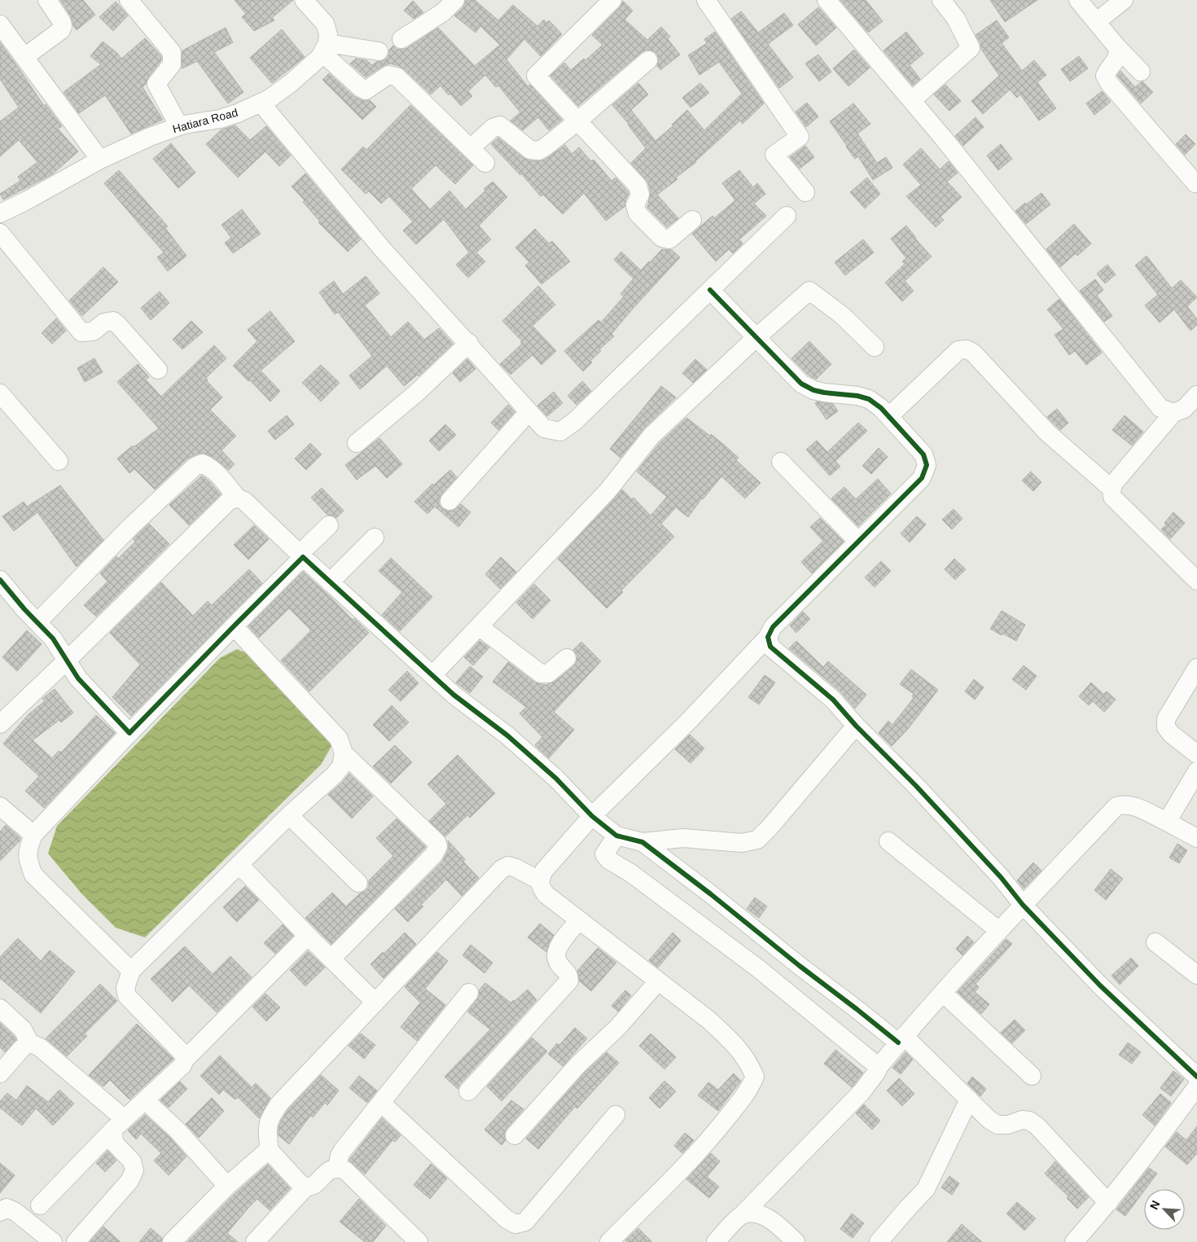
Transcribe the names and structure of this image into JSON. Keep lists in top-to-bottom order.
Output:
{
  "streets": {
    "street": ["Hatiara Road"]
  },
  "north": "top left"
}
